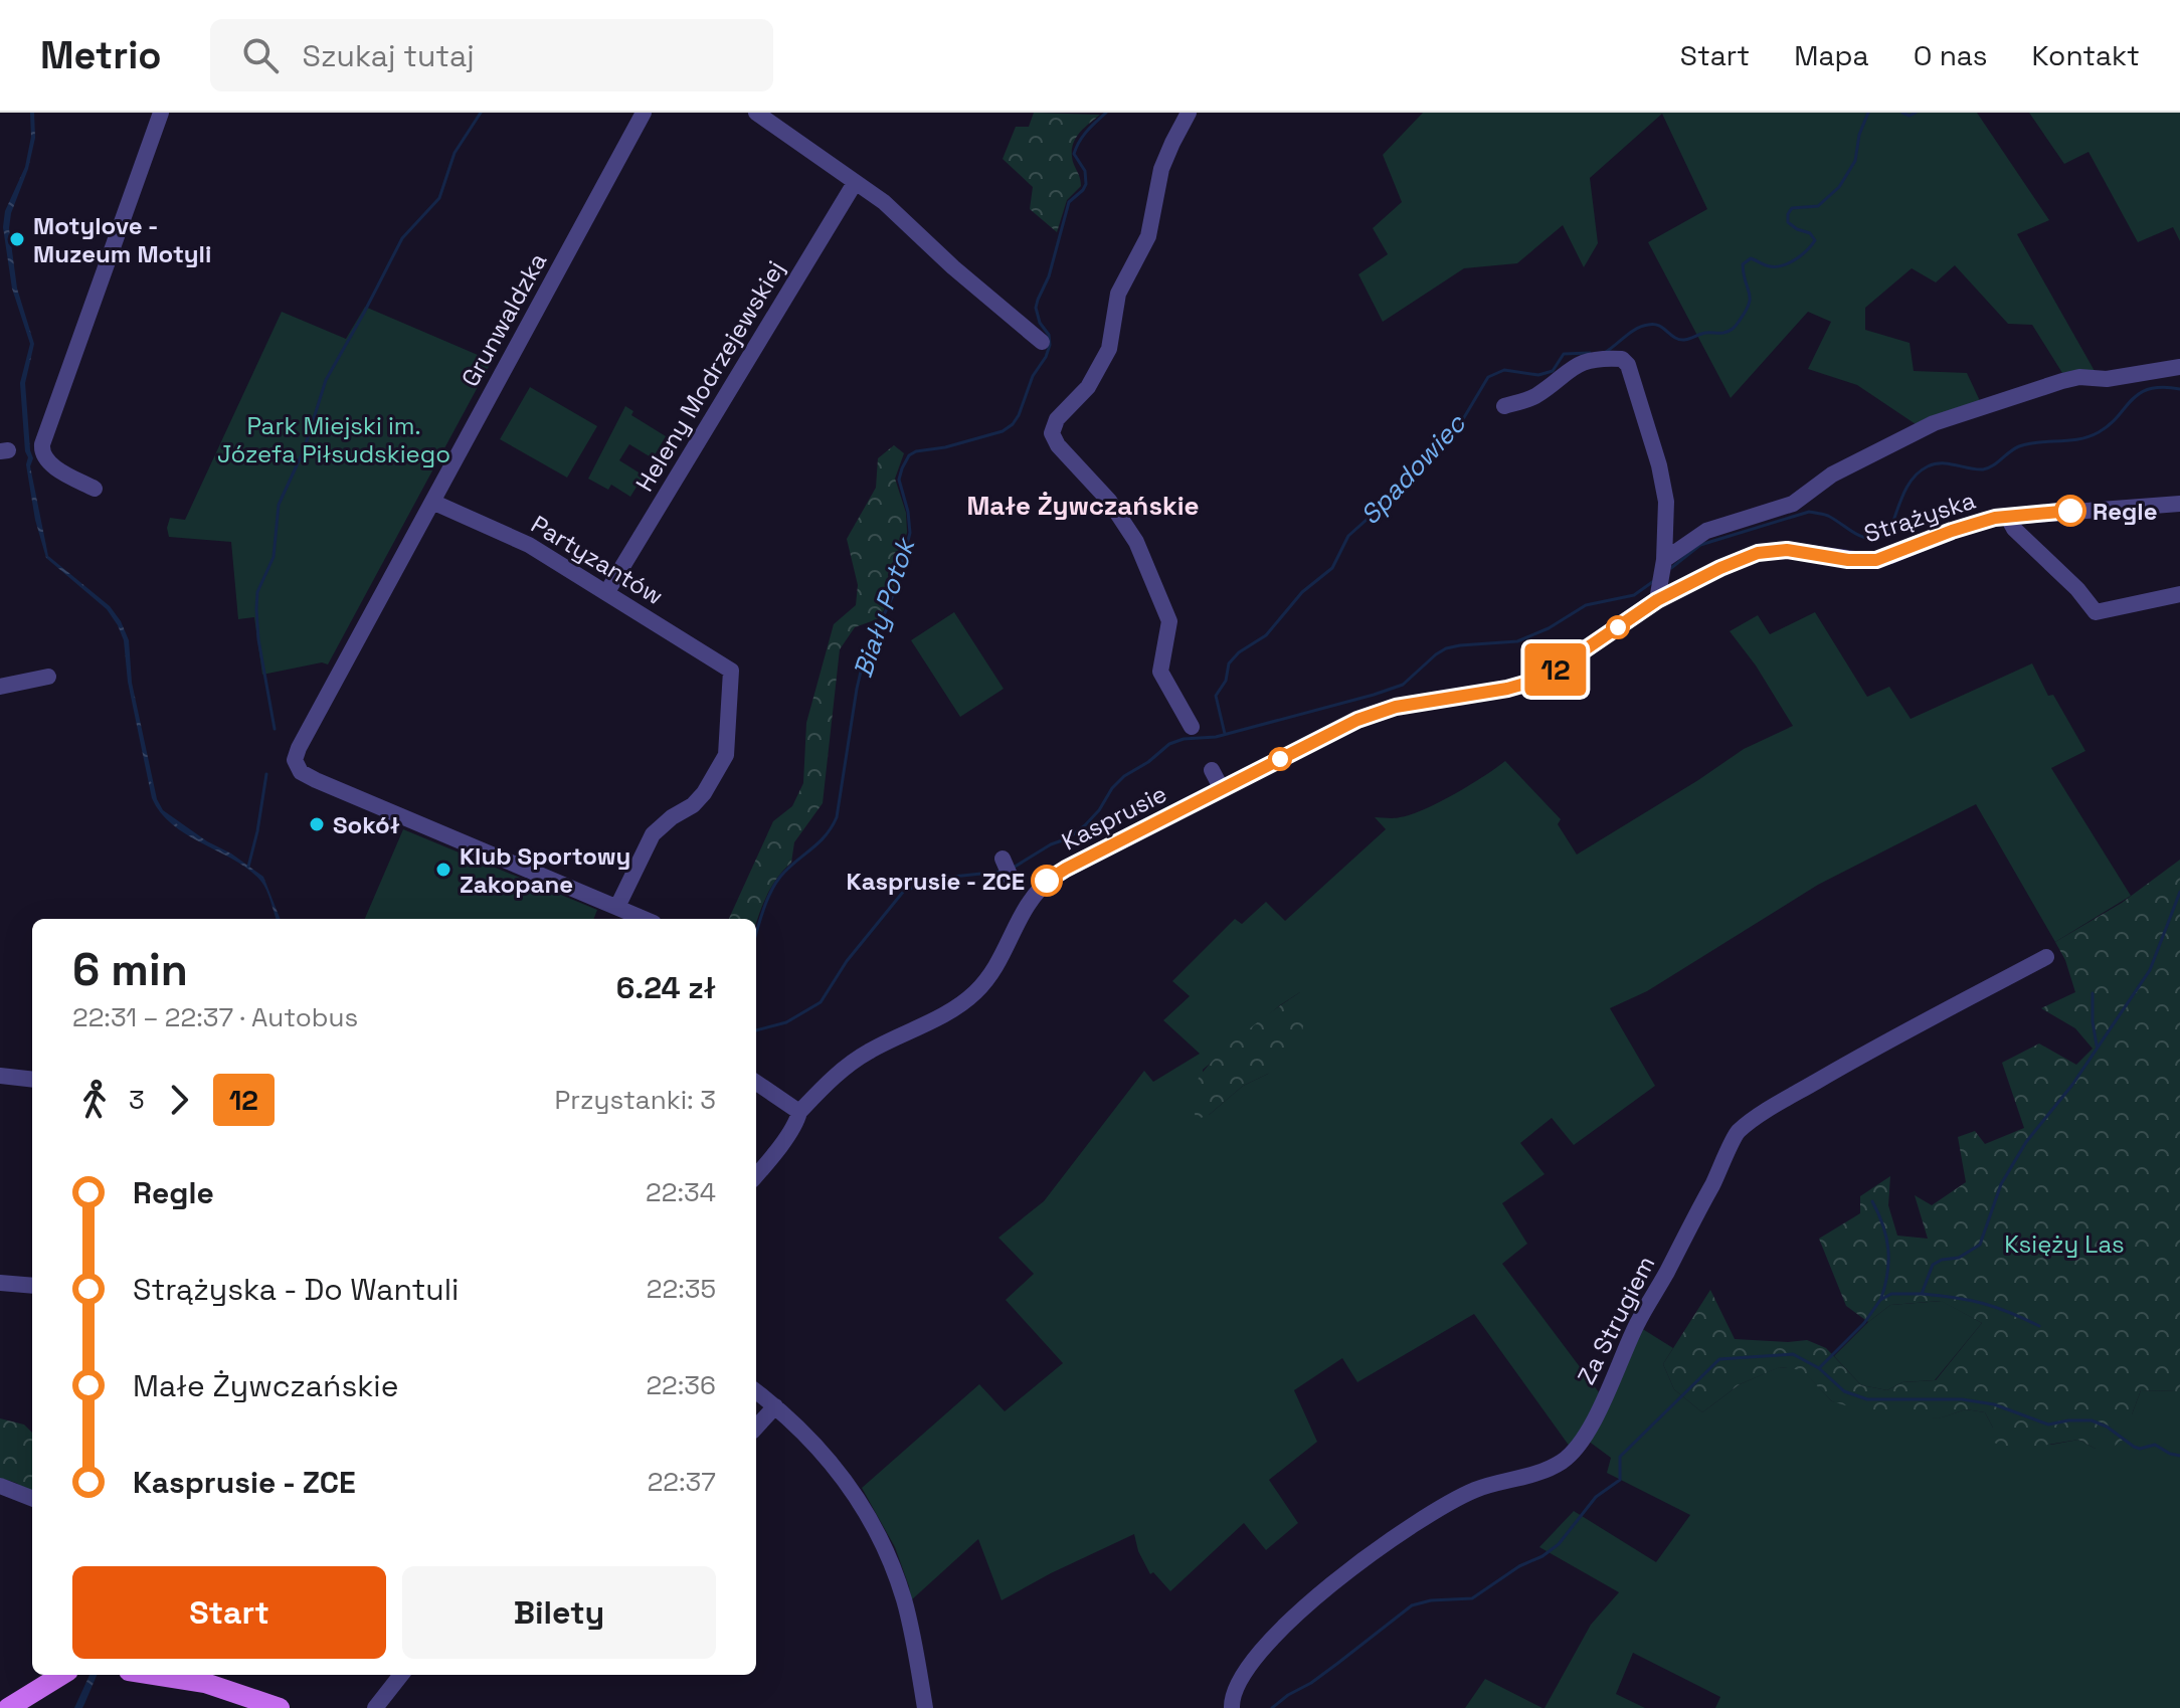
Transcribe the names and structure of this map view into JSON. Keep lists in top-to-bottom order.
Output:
{
  "streets": {
    "street": [
      "Grunwaldzka",
      "Heleny Modrzejewskiej",
      "Strążyska",
      "Partyzantów",
      "Kasprusie",
      "Za Strugiem"
    ]
  },
  "crossings": [
    ["Grunwaldzka", "Partyzantów"],
    ["Heleny Modrzejewskiej", "Partyzantów"],
    ["Strążyska", "Kasprusie"]
  ],
  "districts": ["Małe Żywczańskie"],
  "water": ["Spadowiec", "Biały Potok"],
  "parks": ["Park Miejski im. Józefa Piłsudskiego", "Księży Las"],
  "places": [
    "Motylove - Muzeum Motyli",
    "Regle",
    "Sokół",
    "Klub Sportowy Zakopane",
    "Kasprusie - ZCE"
  ],
  "lines": ["bus line 12"],
  "page": {
    "header": "Metrio",
    "search": "Szukaj tutaj",
    "nav": [
      "Start",
      "Mapa",
      "O nas",
      "Kontakt"
    ],
    "on_map": "12",
    "heading": ["6 min", "22:31 – 22:37 · Autobus", "6.24 zł"],
    "legs": ["3", "12", "Przystanki: 3"],
    "list": [
      {
        "name": "Regle",
        "value": "22:34"
      },
      {
        "name": "Strążyska - Do Wantuli",
        "value": "22:35"
      },
      {
        "name": "Małe Żywczańskie",
        "value": "22:36"
      },
      {
        "name": "Kasprusie - ZCE",
        "value": "22:37"
      }
    ],
    "buttons": ["Start", "Bilety"]
  }
}
